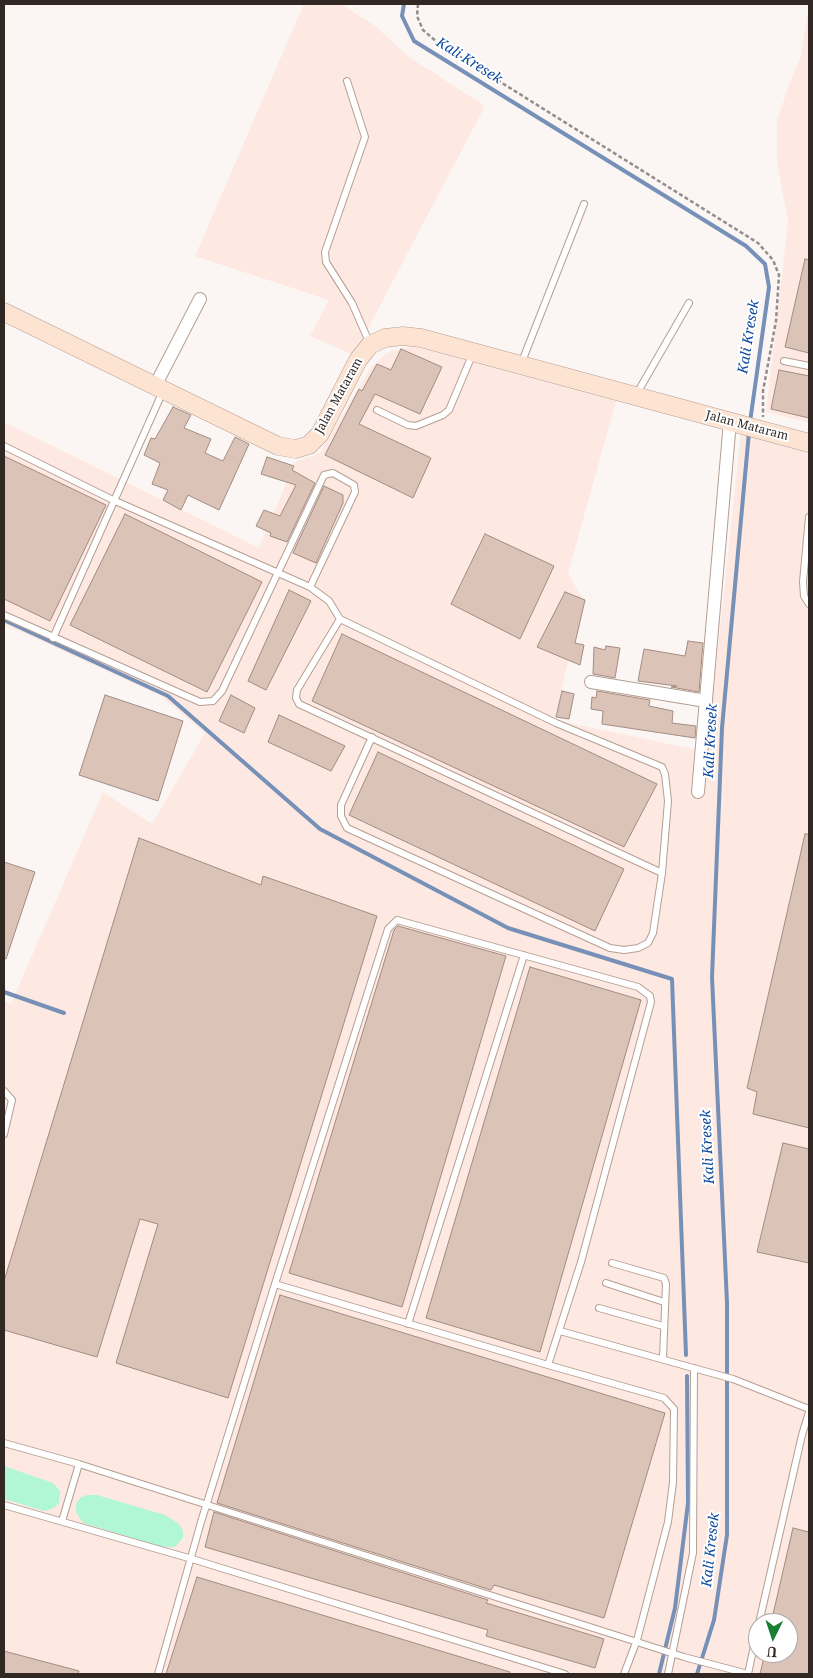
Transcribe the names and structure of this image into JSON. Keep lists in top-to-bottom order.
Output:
{
  "streets": {
    "main road": ["Jalan Mataram"]
  },
  "water": ["Kali Kresek"],
  "north": "bottom"
}
